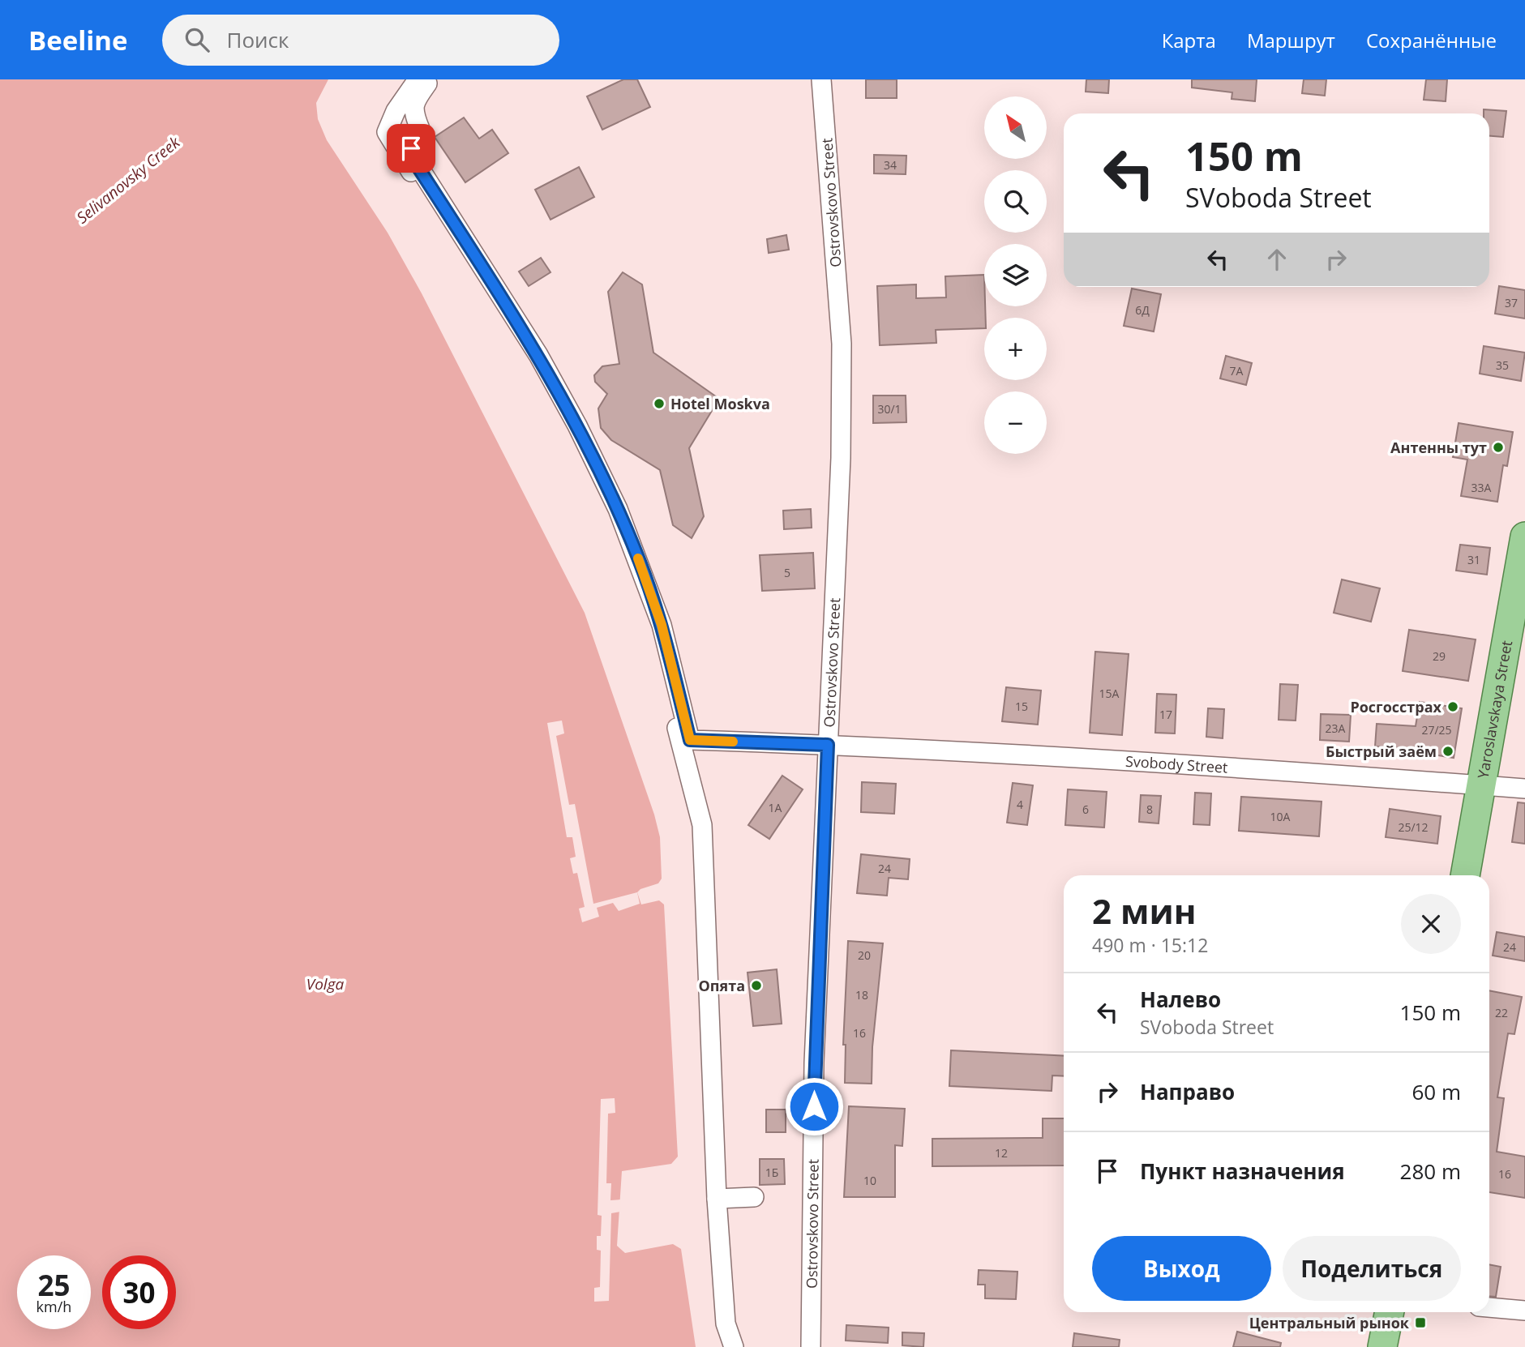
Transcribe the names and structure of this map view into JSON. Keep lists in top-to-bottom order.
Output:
{
  "streets": {
    "main road": ["Yaroslavskaya Street"],
    "street": ["Ostrovskovo Street", "Svobody Street"]
  },
  "crossings": [
    ["Ostrovskovo Street", "Svobody Street"],
    ["Yaroslavskaya Street", "Svobody Street"]
  ],
  "water": ["Selivanovsky Creek", "Volga"],
  "places": {
    "other": [
      "Hotel Moskva",
      "Антенны тут",
      "Росгосстрах",
      "Быстрый заём",
      "Опята"
    ],
    "transit": ["Центральный рынок"]
  },
  "house_numbers": [
    "34",
    "37",
    "6Д",
    "35",
    "7А",
    "30/1",
    "33А",
    "31",
    "5",
    "29",
    "15А",
    "15",
    "17",
    "23А",
    "27/25",
    "4",
    "1А",
    "6",
    "8",
    "10А",
    "25/12",
    "24",
    "24",
    "20",
    "18",
    "22",
    "16",
    "12",
    "1Б",
    "16",
    "10"
  ],
  "north": "top left",
  "page": {
    "header": "Beeline",
    "search": "Поиск",
    "nav": ["Карта", "Маршрут", "Сохранённые"],
    "map_buttons": ["+", "−"],
    "turn": ["150 m", "SVoboda Street"],
    "heading": ["2 мин", "490 m · 15:12"],
    "list": [
      {
        "name": "Налево",
        "note": "SVoboda Street",
        "value": "150 m"
      },
      {
        "name": "Направо",
        "value": "60 m"
      },
      {
        "name": "Пункт назначения",
        "value": "280 m"
      }
    ],
    "buttons": ["Выход", "Поделиться"],
    "speed": "25 km/h",
    "limit": "30"
  }
}
